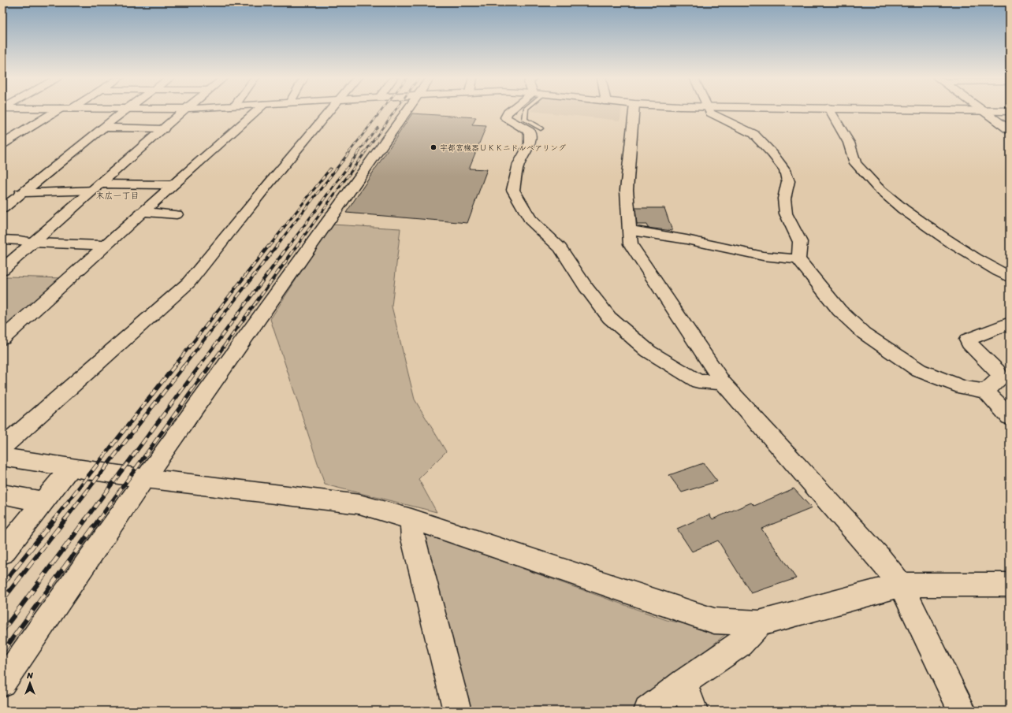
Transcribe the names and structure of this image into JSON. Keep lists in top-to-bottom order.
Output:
{
  "districts": ["末広一丁目"],
  "places": ["宇都宮機器ＵＫＫニドルベアリング"],
  "north": "top"
}
